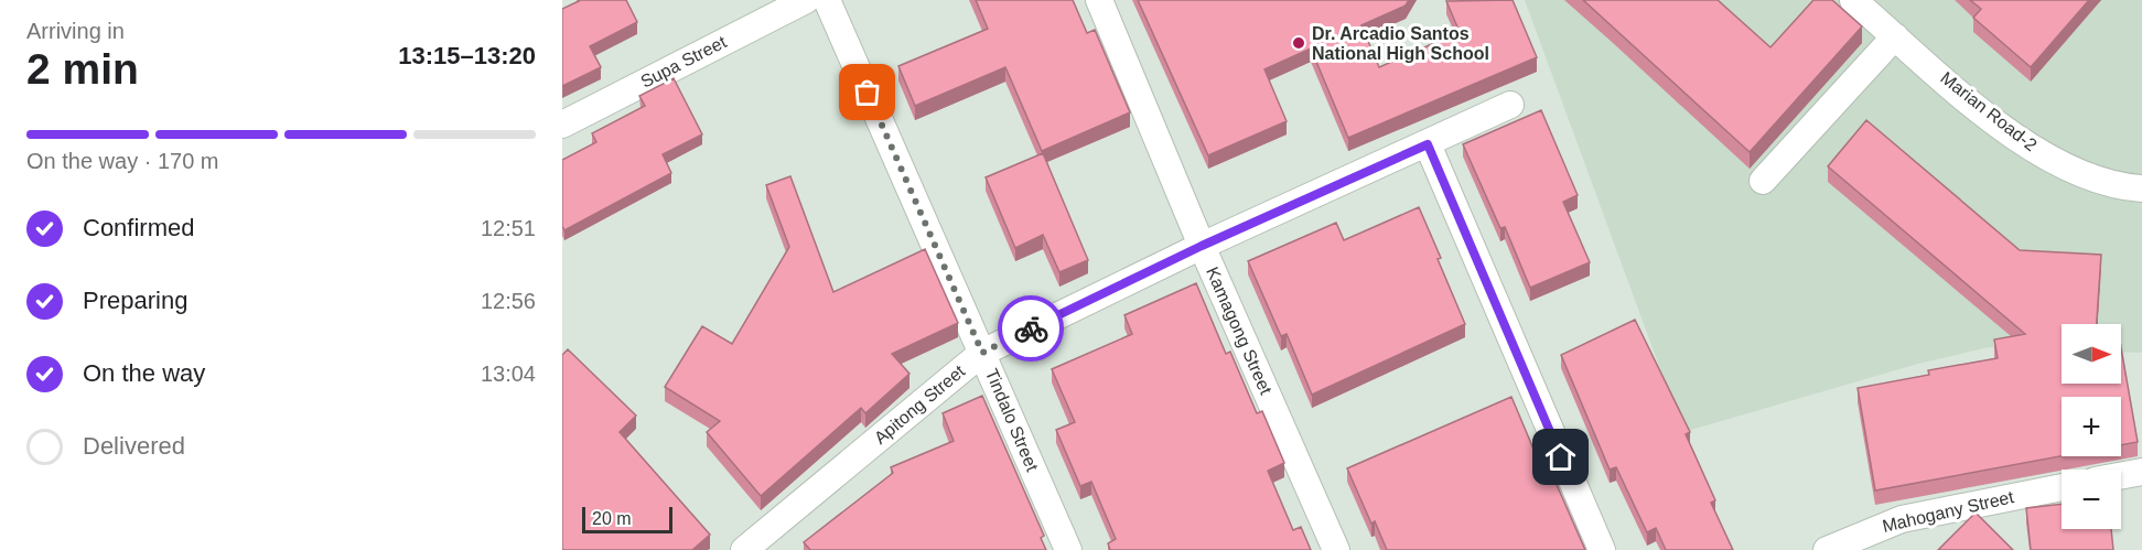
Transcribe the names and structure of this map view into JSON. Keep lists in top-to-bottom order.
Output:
{
  "streets": {
    "street": [
      "Supa Street",
      "Marian Road-2",
      "Kamagong Street",
      "Apitong Street",
      "Tindalo Street",
      "Mahogany Street"
    ]
  },
  "crossings": [
    ["Kamagong Street", "Apitong Street"],
    ["Apitong Street", "Tindalo Street"]
  ],
  "places": ["Dr. Arcadio Santos National High School"],
  "scale_bar": "20 m",
  "north": "right",
  "page": {
    "heading": ["2 min", "Arriving in", "13:15–13:20"],
    "bar": "On the way · 170 m",
    "list": [
      ["Confirmed", "12:51"],
      ["Preparing", "12:56"],
      ["On the way", "13:04"],
      "Delivered"
    ],
    "map_buttons": ["+", "−"],
    "scale": "20 m"
  }
}
